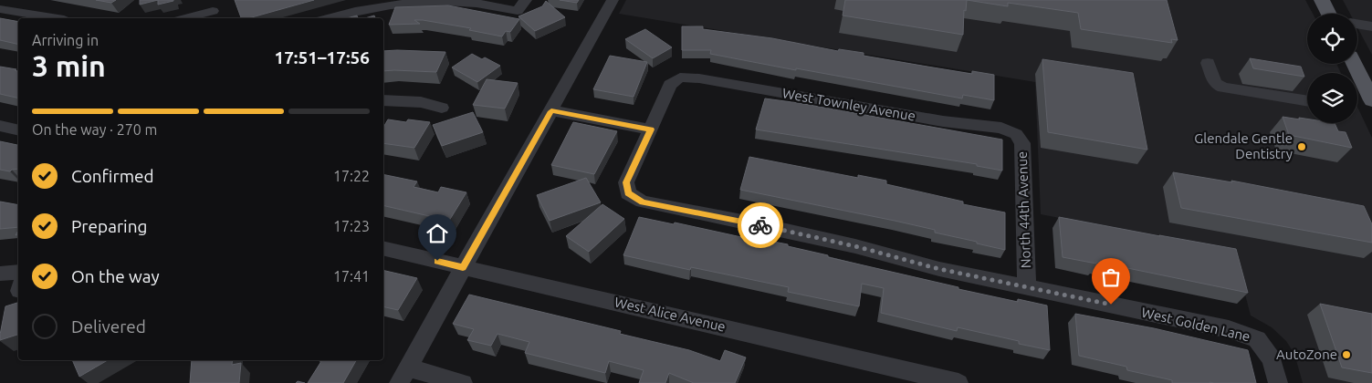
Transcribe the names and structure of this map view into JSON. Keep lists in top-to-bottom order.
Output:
{
  "streets": {
    "street": [
      "West Townley Avenue",
      "North 44th Avenue",
      "West Alice Avenue",
      "West Golden Lane"
    ]
  },
  "crossings": [
    ["West Townley Avenue", "North 44th Avenue"],
    ["West Townley Avenue", "West Golden Lane"],
    ["North 44th Avenue", "West Golden Lane"]
  ],
  "places": ["Glendale Gentle Dentistry", "AutoZone"],
  "page": {
    "heading": ["3 min", "Arriving in", "17:51–17:56"],
    "bar": "On the way · 270 m",
    "list": [
      ["Confirmed", "17:22"],
      ["Preparing", "17:23"],
      ["On the way", "17:41"],
      "Delivered"
    ]
  }
}
